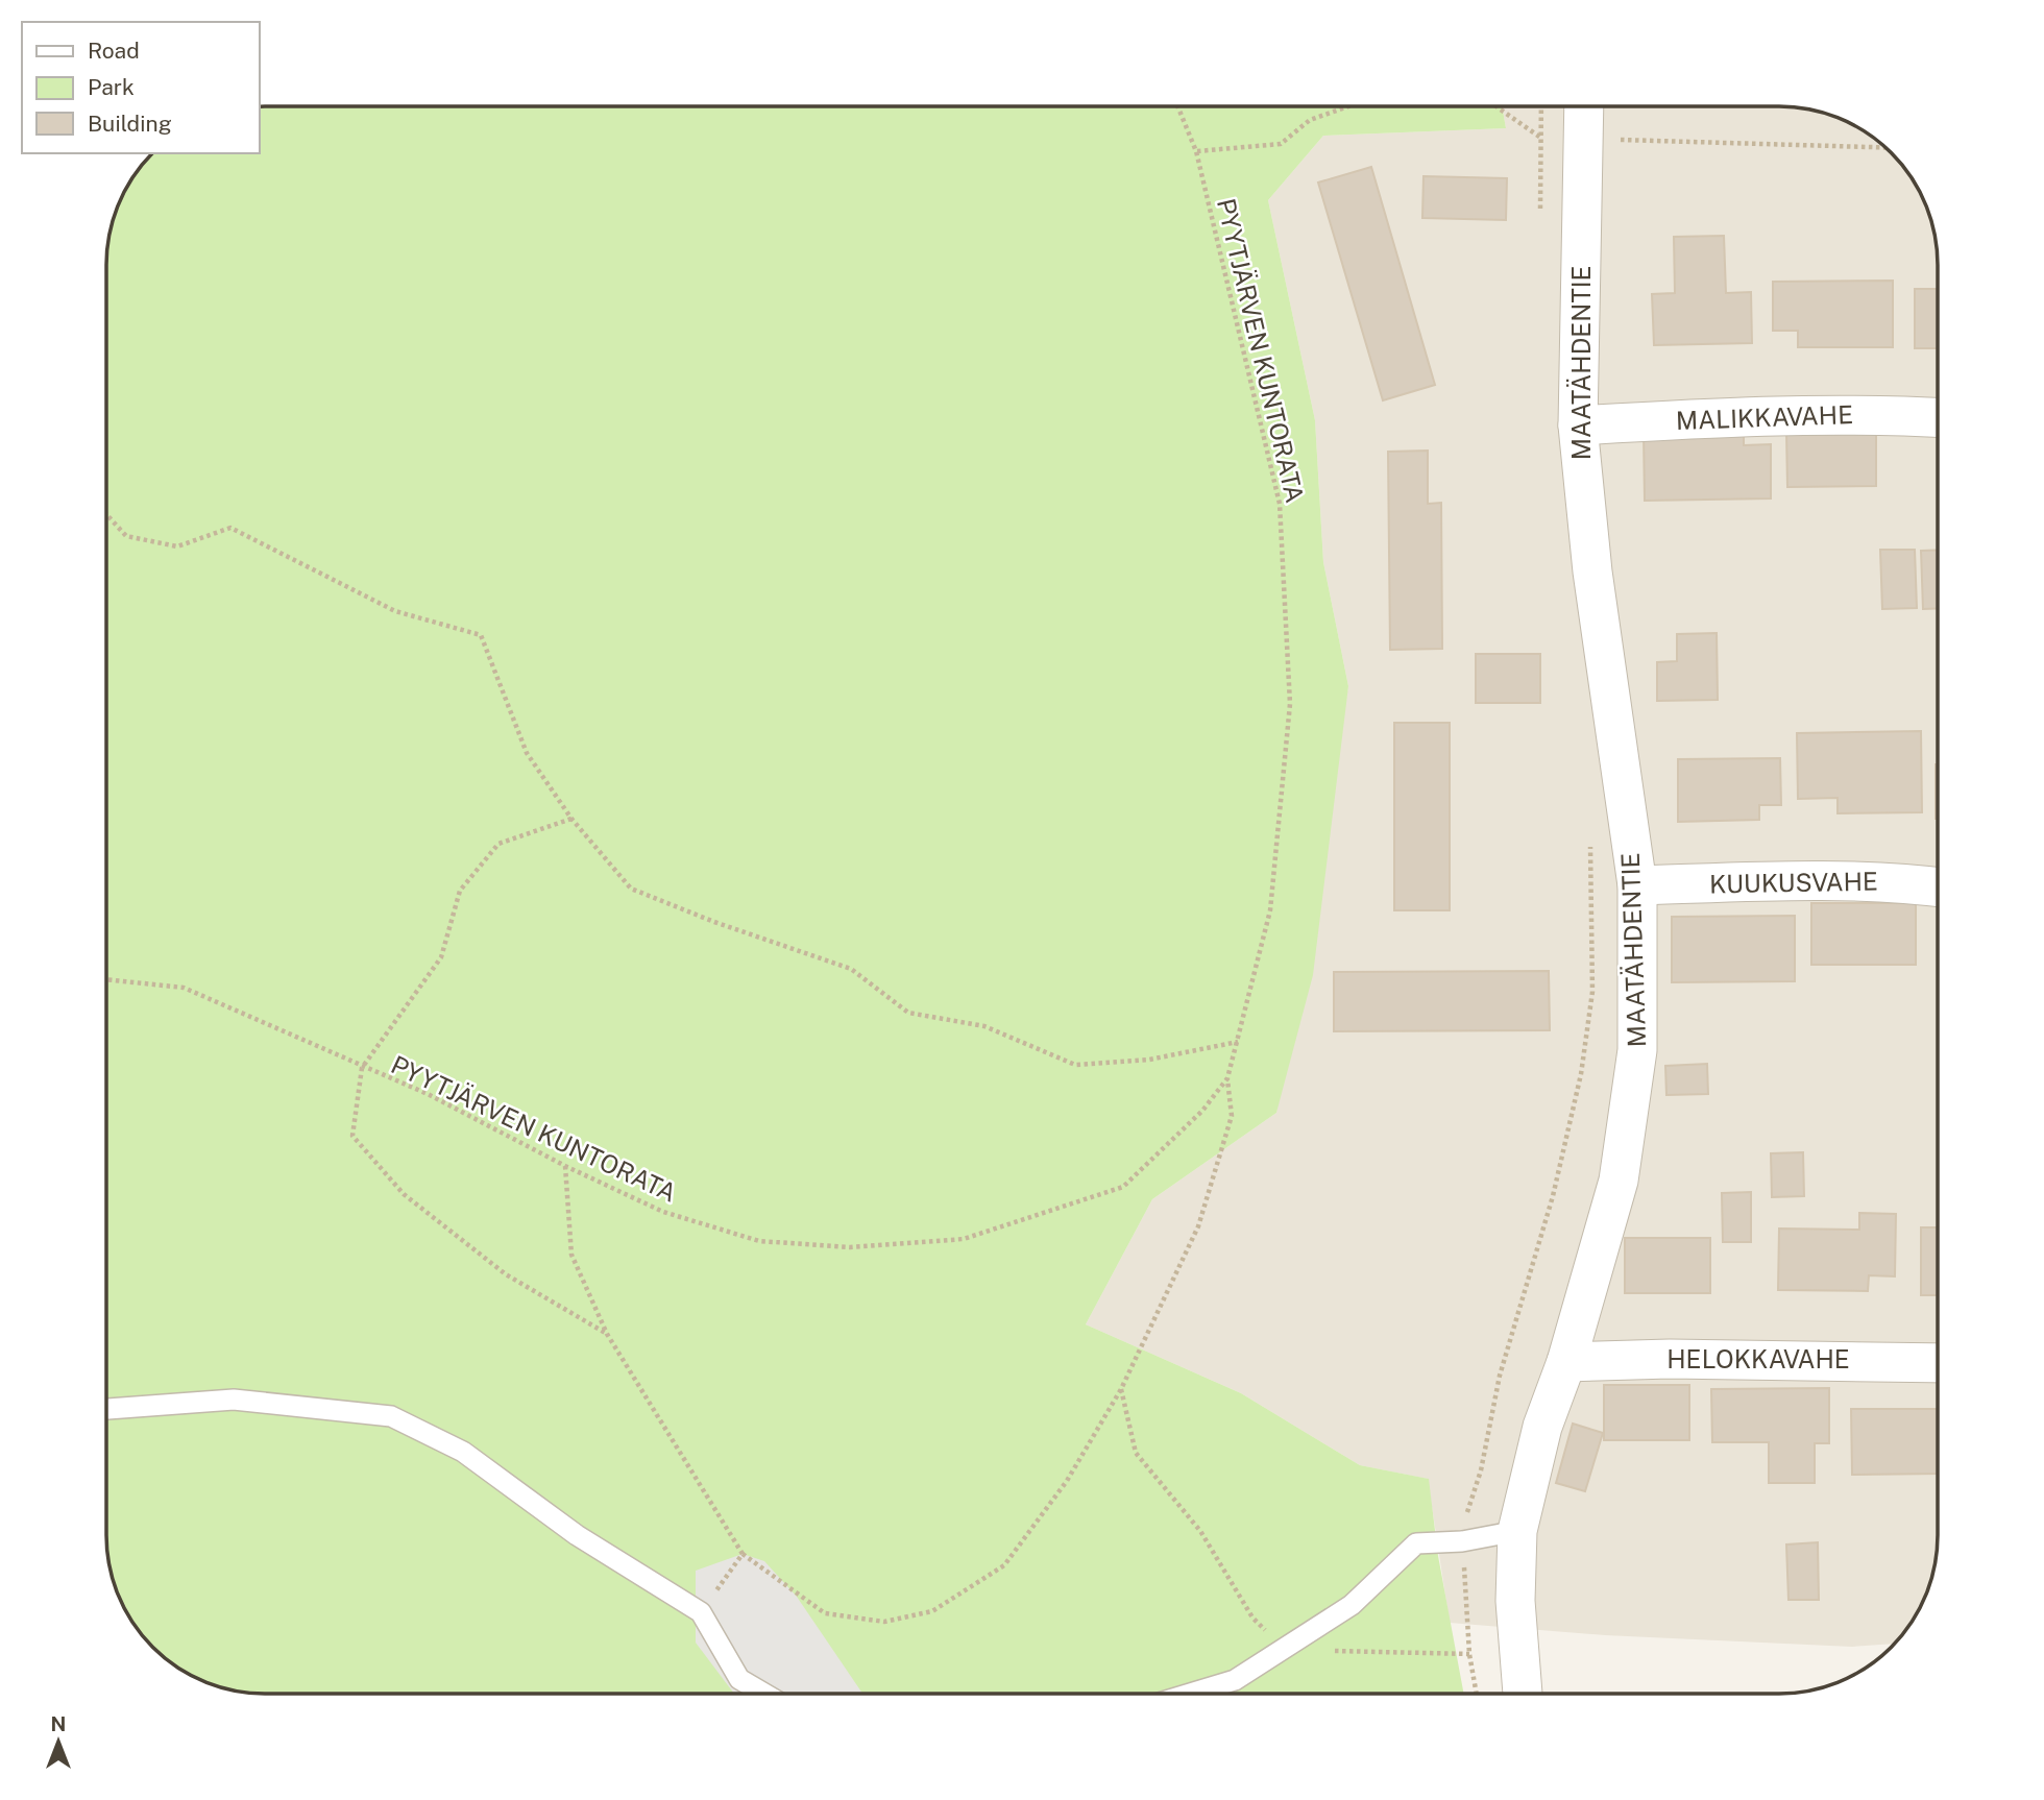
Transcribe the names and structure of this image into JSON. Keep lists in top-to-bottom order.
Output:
{
  "streets": {
    "street": [
      "MAATÄHDENTIE",
      "MALIKKAVAHE",
      "KUUKUSVAHE",
      "HELOKKAVAHE"
    ],
    "path": ["PYYTJÄRVEN KUNTORATA"]
  },
  "crossings": [
    ["MAATÄHDENTIE", "MALIKKAVAHE"],
    ["MAATÄHDENTIE", "KUUKUSVAHE"],
    ["MAATÄHDENTIE", "HELOKKAVAHE"]
  ],
  "legend": ["Road", "Park", "Building"],
  "north": "top"
}
